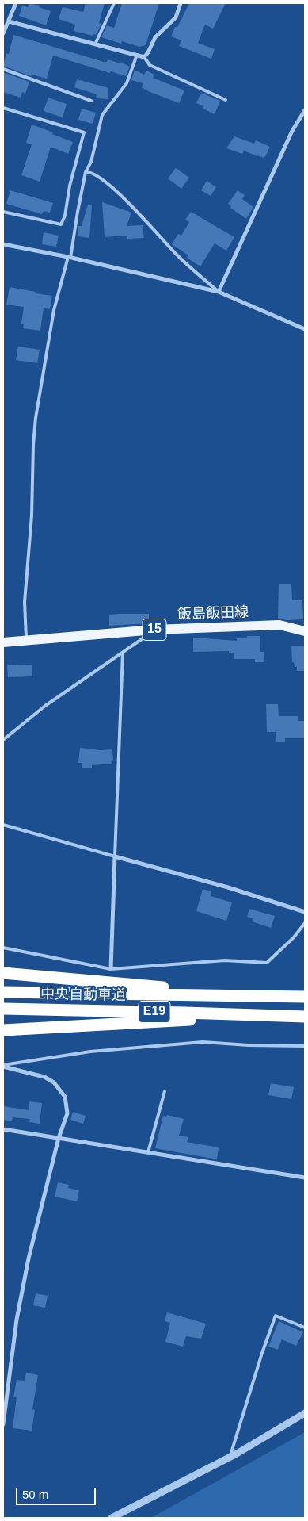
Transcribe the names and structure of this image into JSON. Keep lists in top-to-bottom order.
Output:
{
  "streets": {
    "highway": ["中央自動車道", "E19"],
    "main road": ["飯島飯田線", "15"]
  },
  "scale_bar": "50 m"
}
